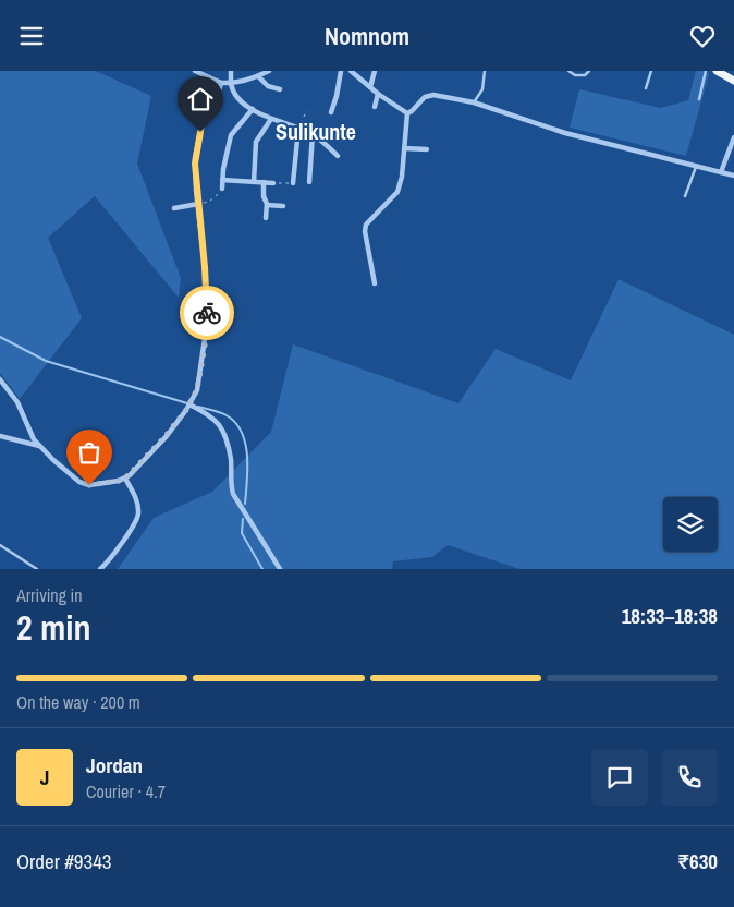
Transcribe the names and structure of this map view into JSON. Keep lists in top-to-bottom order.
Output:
{
  "districts": ["Sulikunte"],
  "page": {
    "header": "Nomnom",
    "heading": ["2 min", "Arriving in", "18:33–18:38"],
    "panel": [
      "Jordan",
      "Courier · 4.7",
      "Order #9343",
      "₹630"
    ],
    "bar": "On the way · 200 m",
    "round": "J"
  }
}
